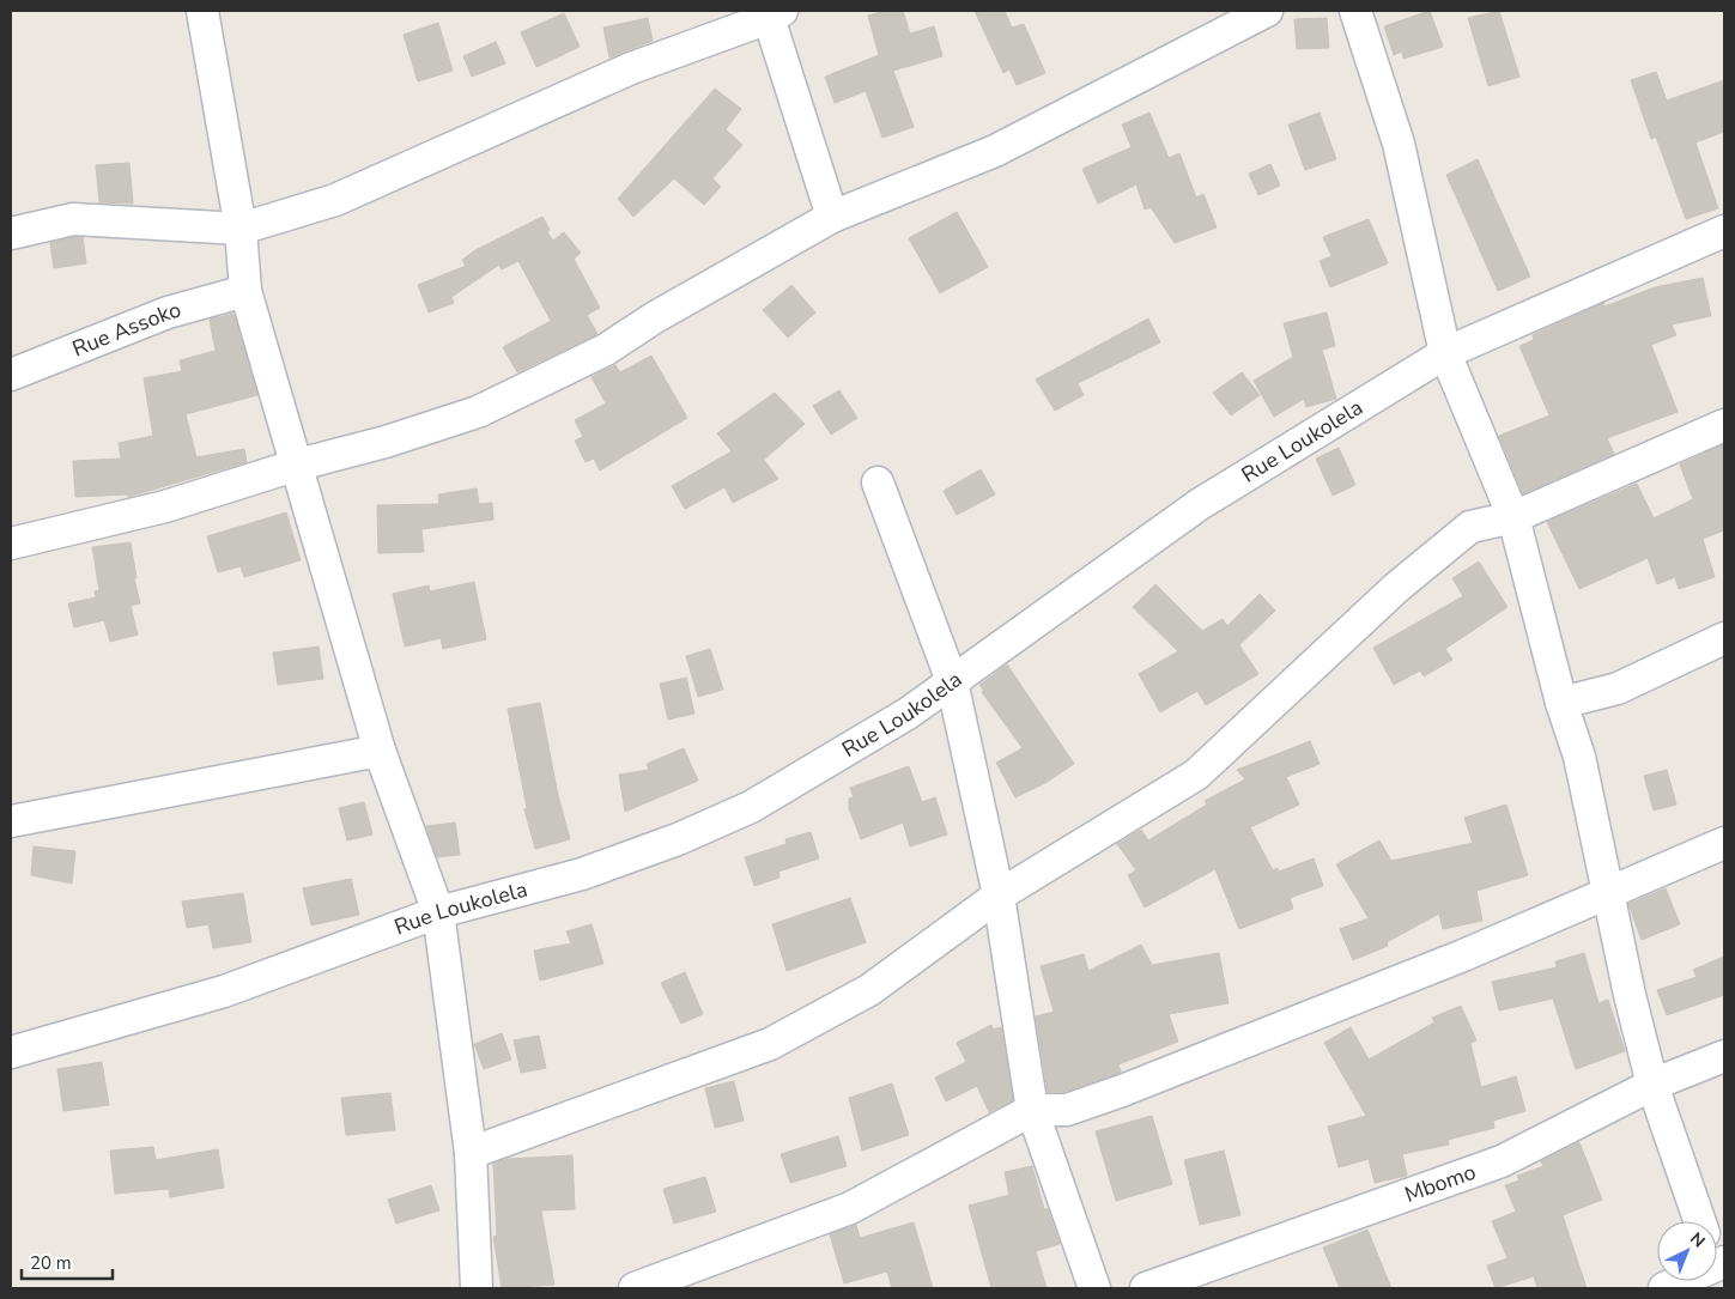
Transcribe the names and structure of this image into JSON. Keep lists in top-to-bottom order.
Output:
{
  "streets": {
    "street": ["Rue Assoko", "Rue Loukolela", "Mbomo"]
  },
  "scale_bar": "20 m",
  "north": "top right"
}
